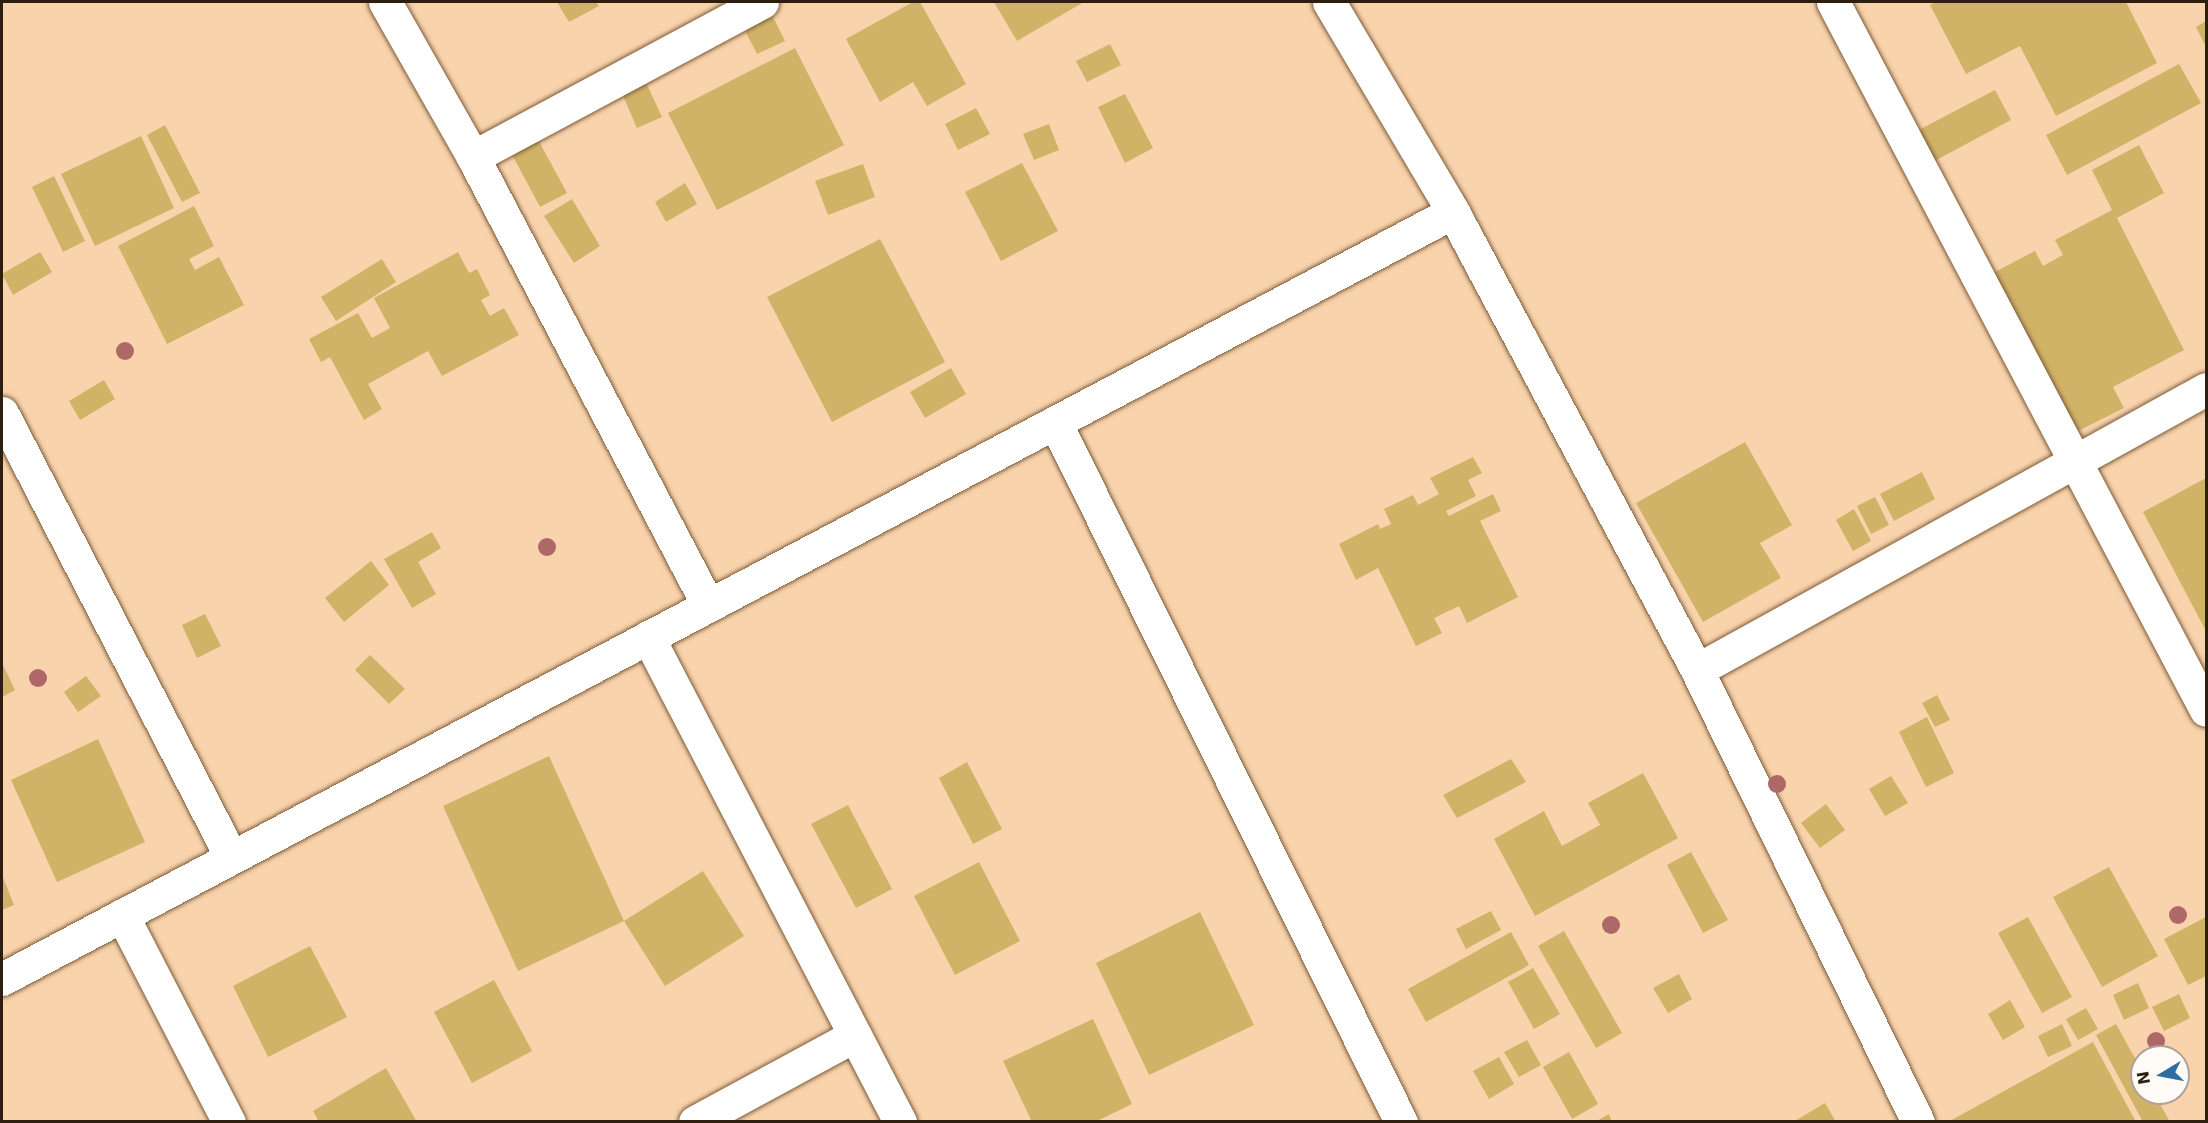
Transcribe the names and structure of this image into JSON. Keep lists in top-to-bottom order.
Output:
{
  "north": "left"
}
